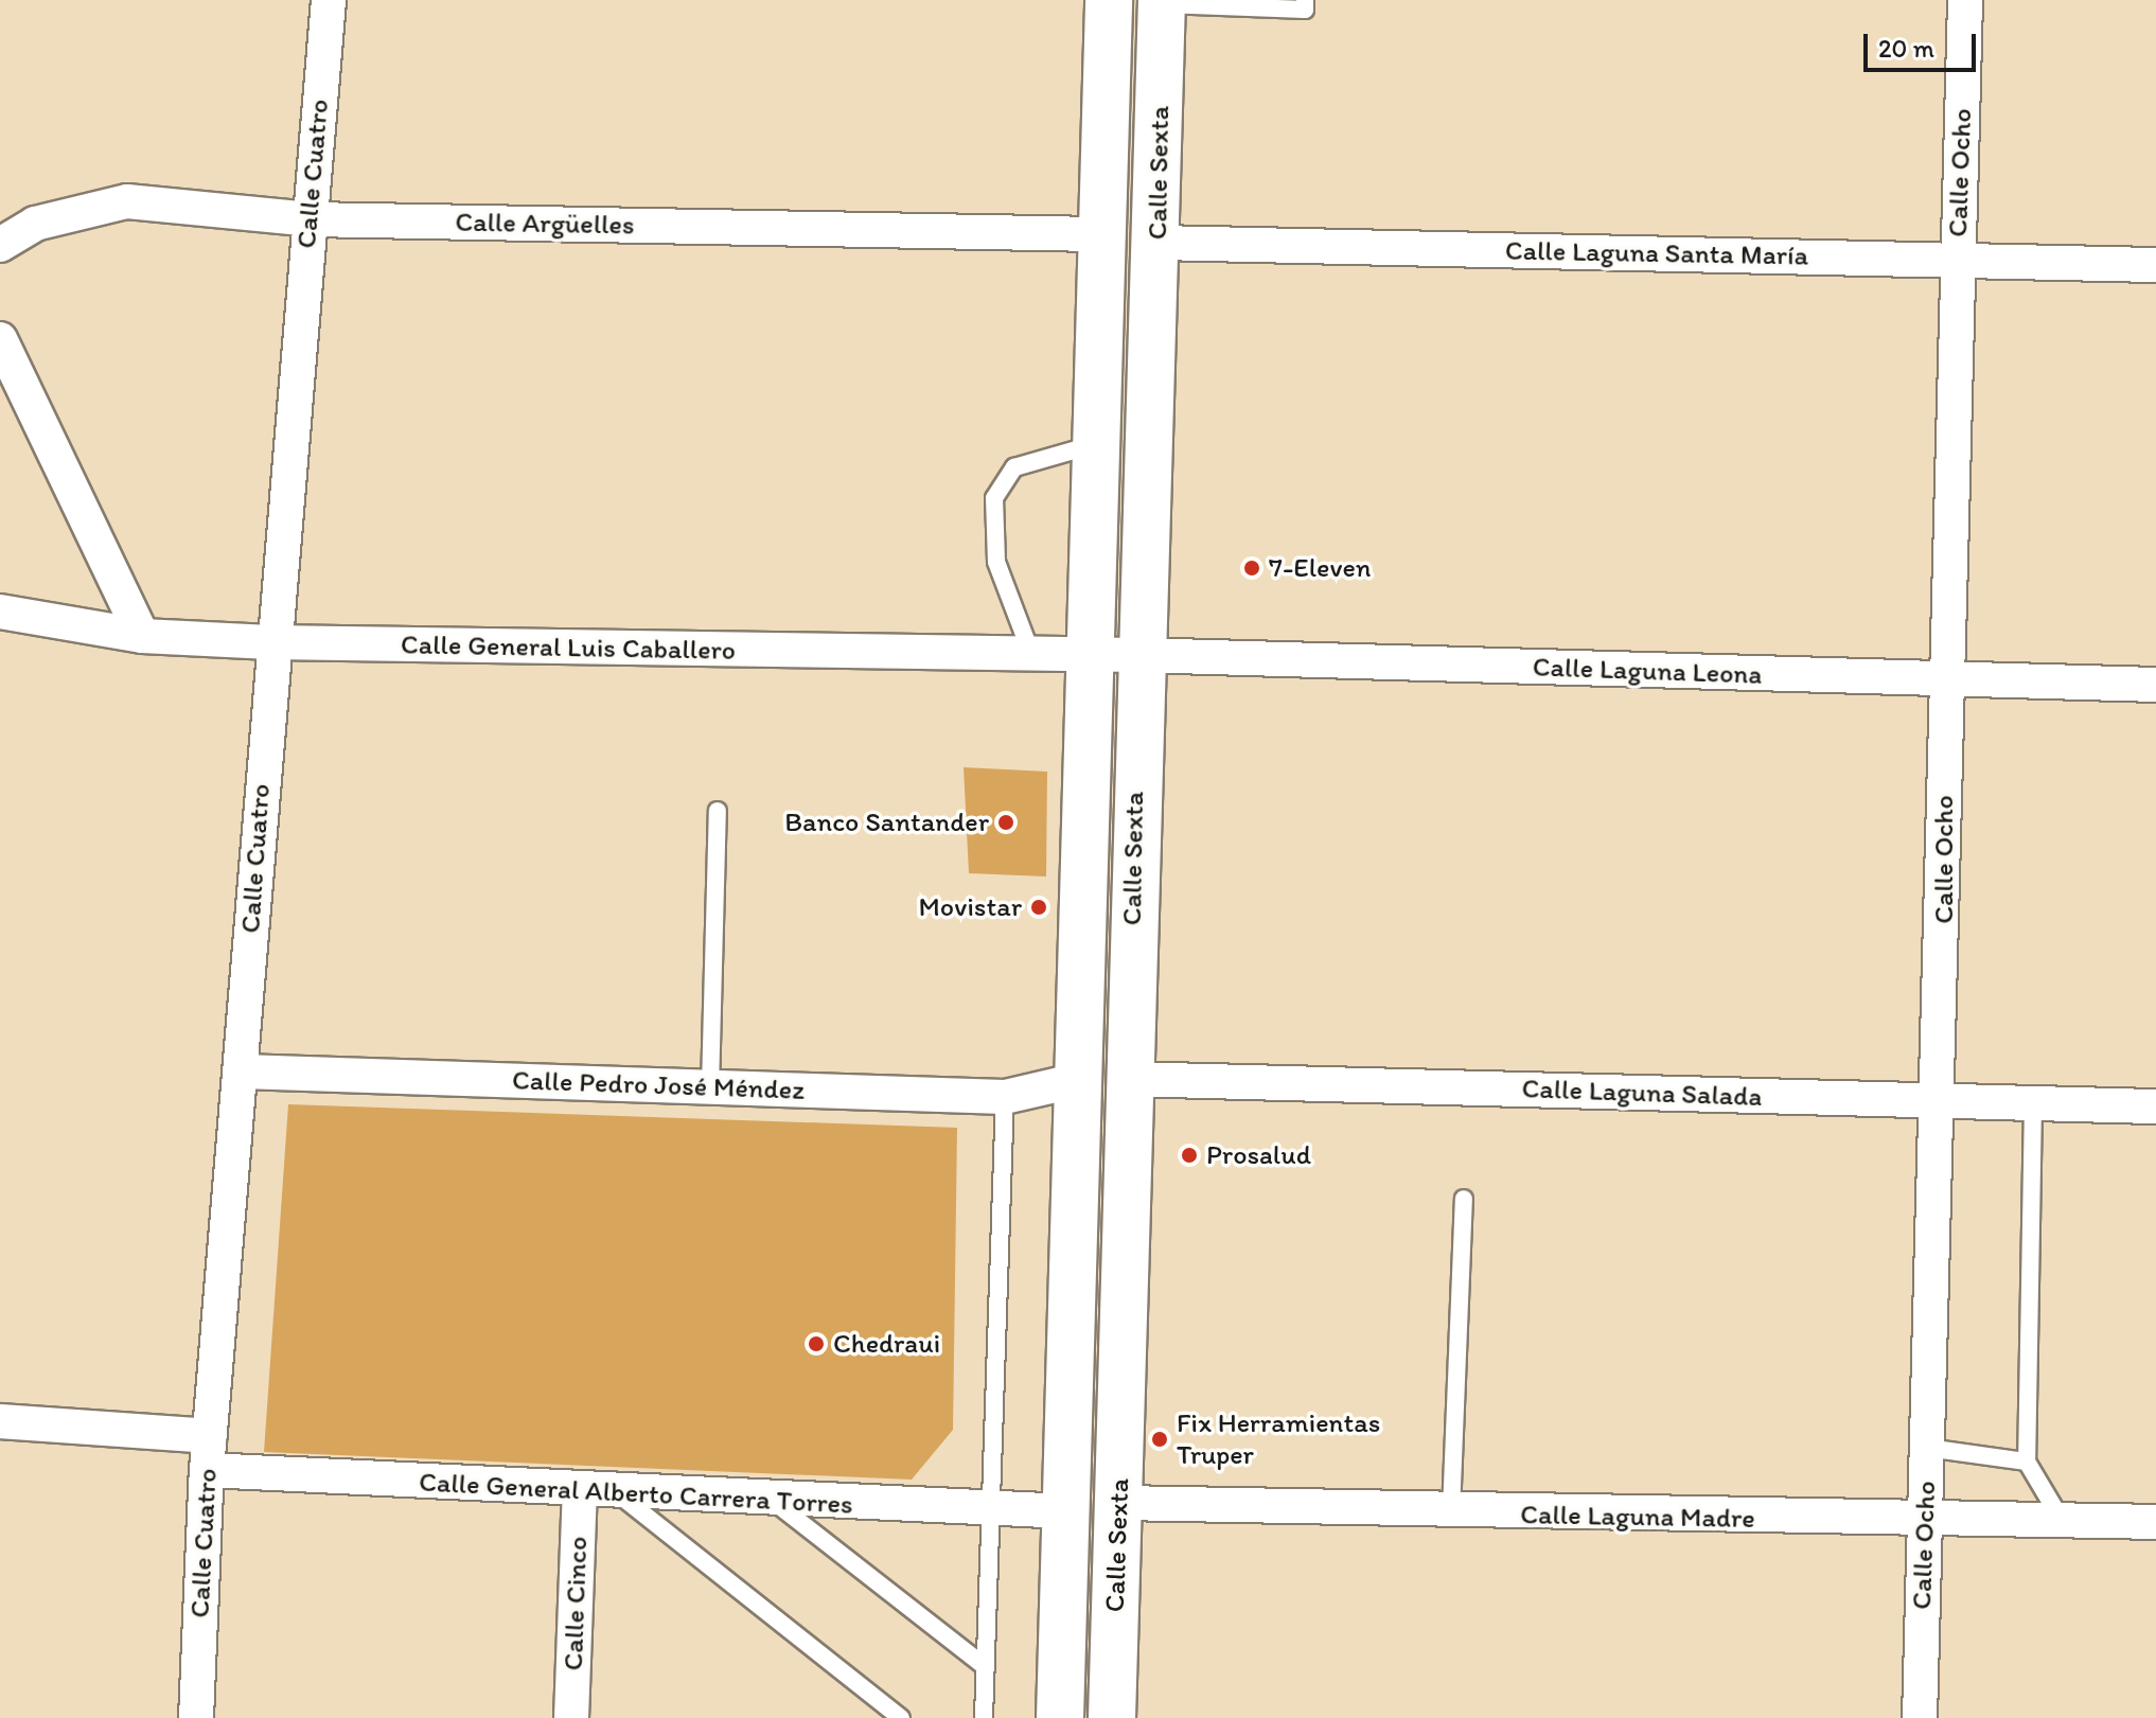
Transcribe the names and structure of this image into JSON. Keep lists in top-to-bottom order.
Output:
{
  "streets": {
    "main road": ["Calle Sexta"],
    "street": [
      "Calle Ocho",
      "Calle Cuatro",
      "Calle Argüelles",
      "Calle Laguna Santa María",
      "Calle General Luis Caballero",
      "Calle Laguna Leona",
      "Calle Pedro José Méndez",
      "Calle Laguna Salada",
      "Calle General Alberto Carrera Torres",
      "Calle Laguna Madre",
      "Calle Cinco"
    ]
  },
  "crossings": [
    ["Calle Sexta", "Calle Argüelles"],
    ["Calle Sexta", "Calle Laguna Santa María"],
    ["Calle Sexta", "Calle General Luis Caballero"],
    ["Calle Sexta", "Calle Laguna Leona"],
    ["Calle Sexta", "Calle Pedro José Méndez"],
    ["Calle Sexta", "Calle Laguna Salada"],
    ["Calle Sexta", "Calle General Alberto Carrera Torres"],
    ["Calle Sexta", "Calle Laguna Madre"],
    ["Calle Ocho", "Calle Laguna Santa María"],
    ["Calle Ocho", "Calle Laguna Leona"],
    ["Calle Ocho", "Calle Laguna Salada"],
    ["Calle Ocho", "Calle Laguna Madre"],
    ["Calle Cuatro", "Calle Argüelles"],
    ["Calle Cuatro", "Calle General Luis Caballero"],
    ["Calle Cuatro", "Calle Pedro José Méndez"],
    ["Calle Cuatro", "Calle General Alberto Carrera Torres"],
    ["Calle General Luis Caballero", "Calle Laguna Leona"],
    ["Calle General Alberto Carrera Torres", "Calle Cinco"]
  ],
  "places": [
    "7-Eleven",
    "Banco Santander",
    "Movistar",
    "Prosalud",
    "Chedraui",
    "Fix Herramientas Truper"
  ],
  "scale_bar": "20 m"
}
